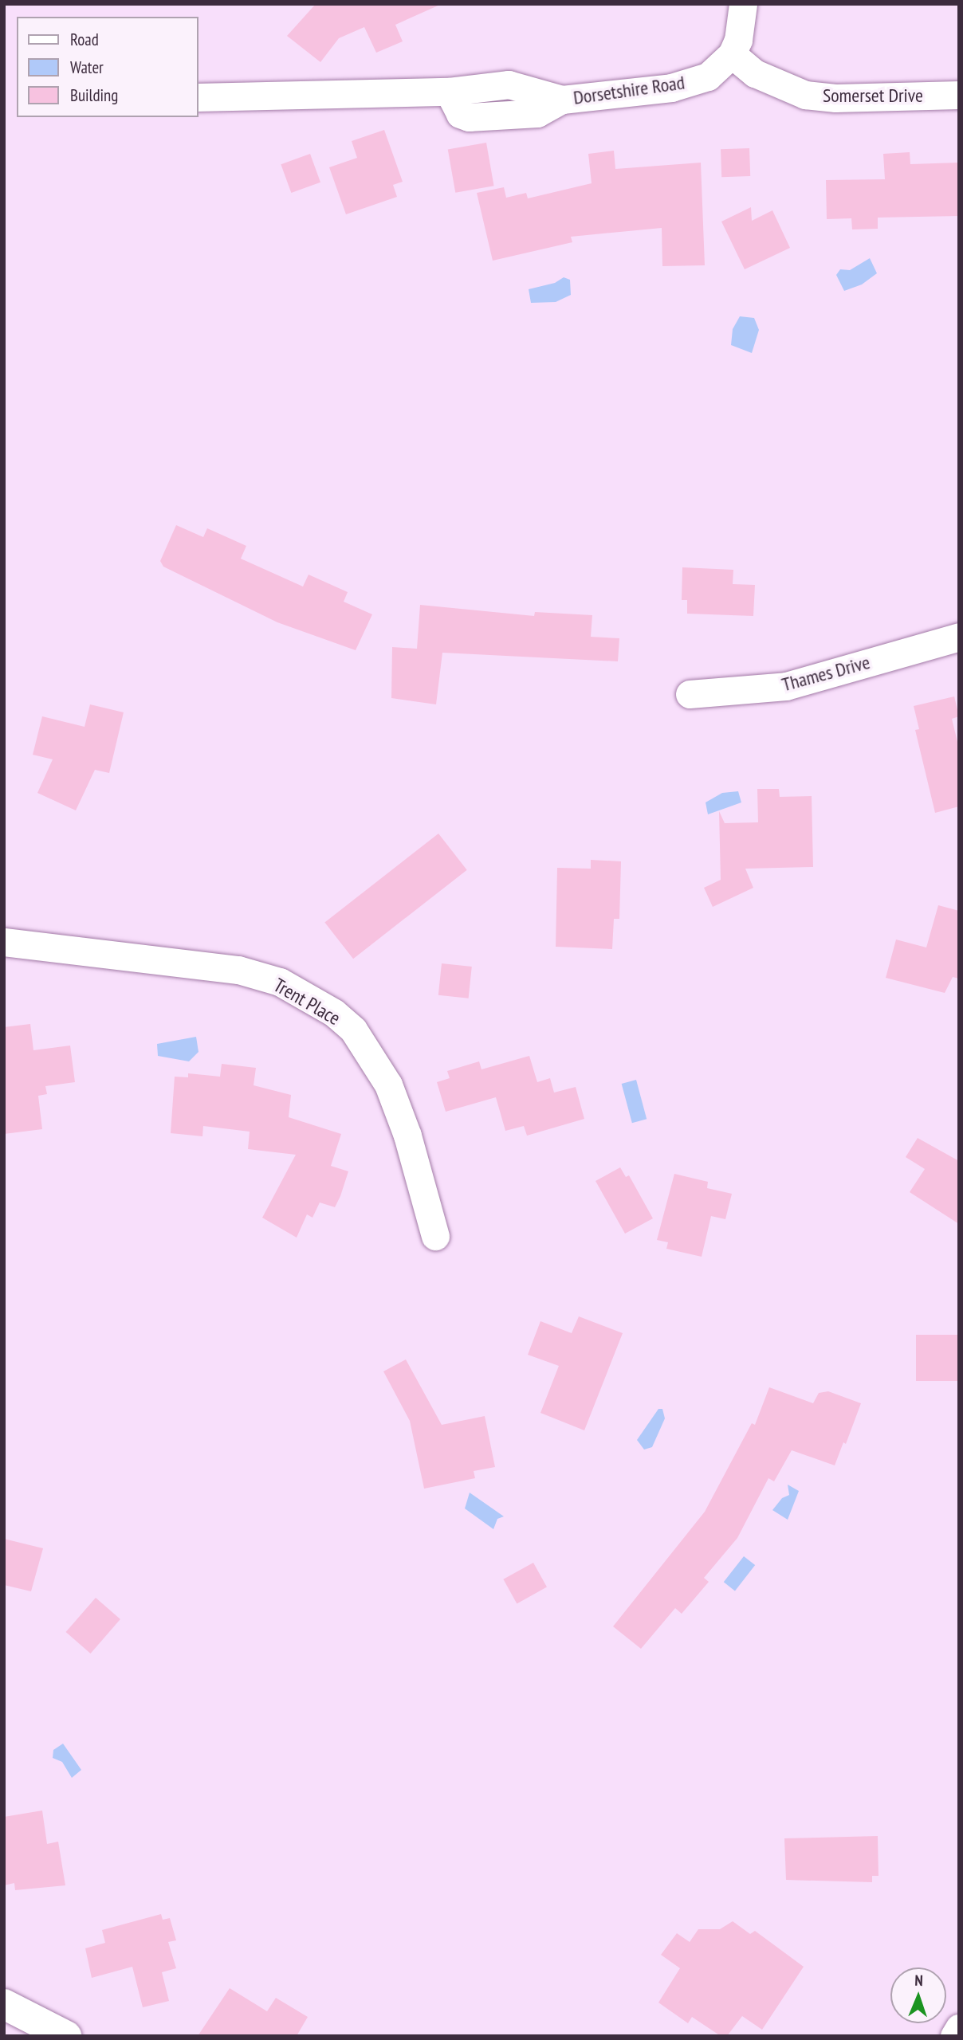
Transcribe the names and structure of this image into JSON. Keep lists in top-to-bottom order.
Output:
{
  "streets": {
    "street": [
      "Dorsetshire Road",
      "Somerset Drive",
      "Thames Drive",
      "Trent Place"
    ]
  },
  "crossings": [
    ["Dorsetshire Road", "Somerset Drive"]
  ],
  "legend": ["Road", "Water", "Building"],
  "north": "top"
}
